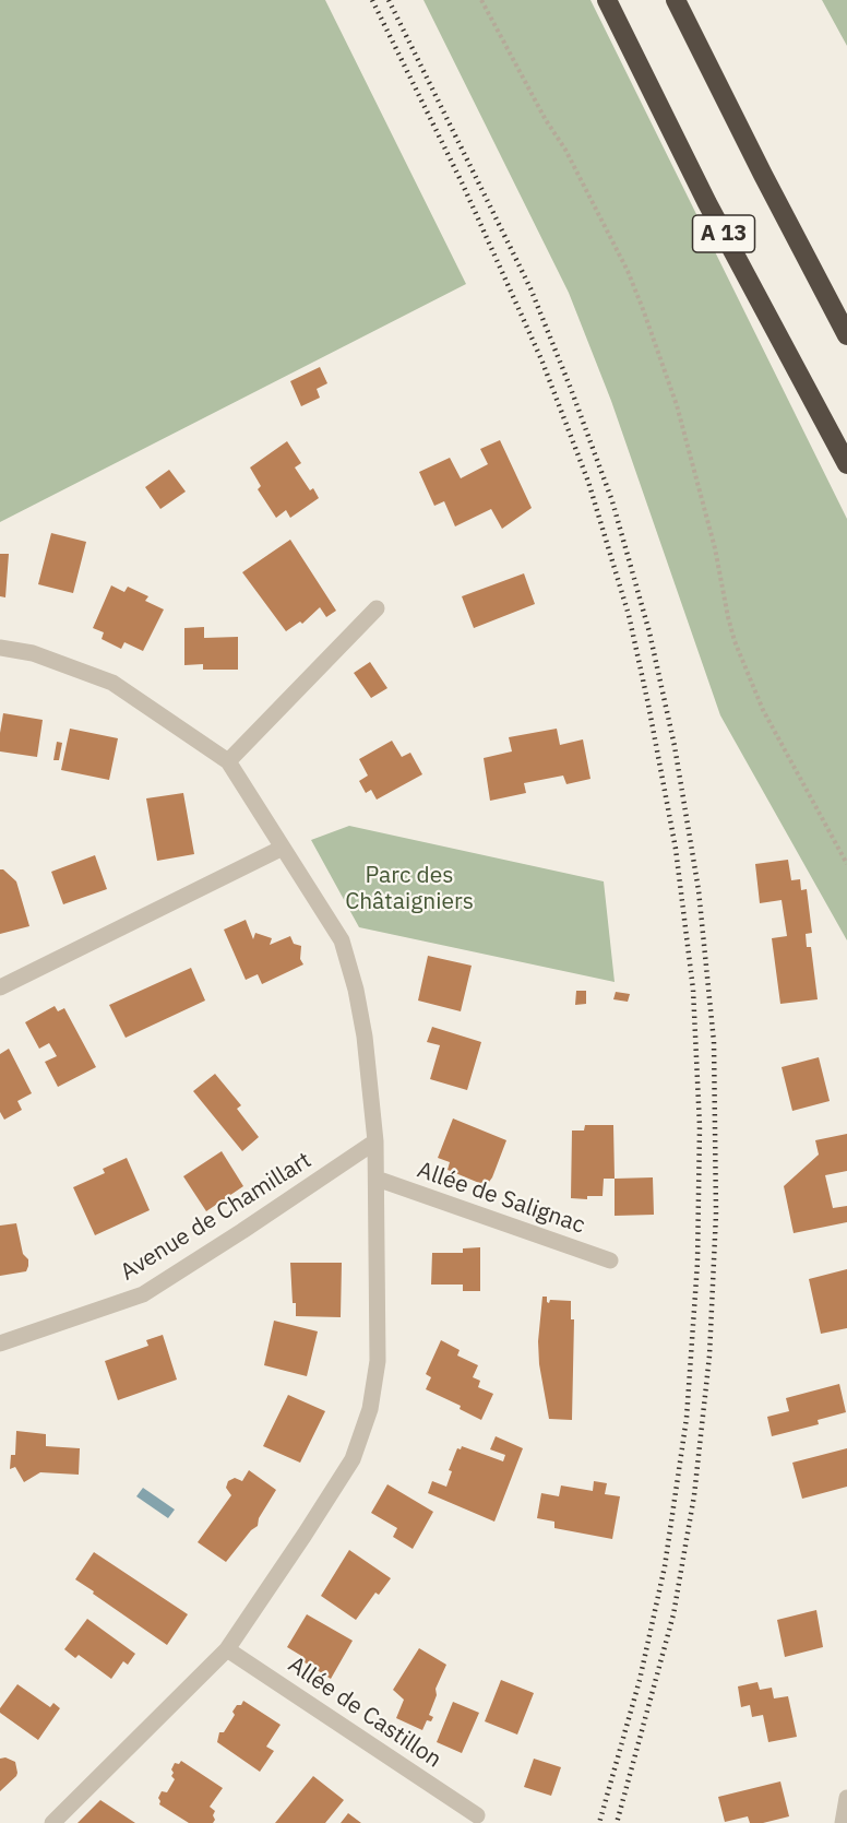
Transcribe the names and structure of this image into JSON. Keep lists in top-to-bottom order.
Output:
{
  "streets": {
    "highway": ["A 13"],
    "street": ["Allée de Salignac", "Avenue de Chamillart", "Allée de Castillon"]
  },
  "parks": ["Parc des Châtaigniers"]
}
